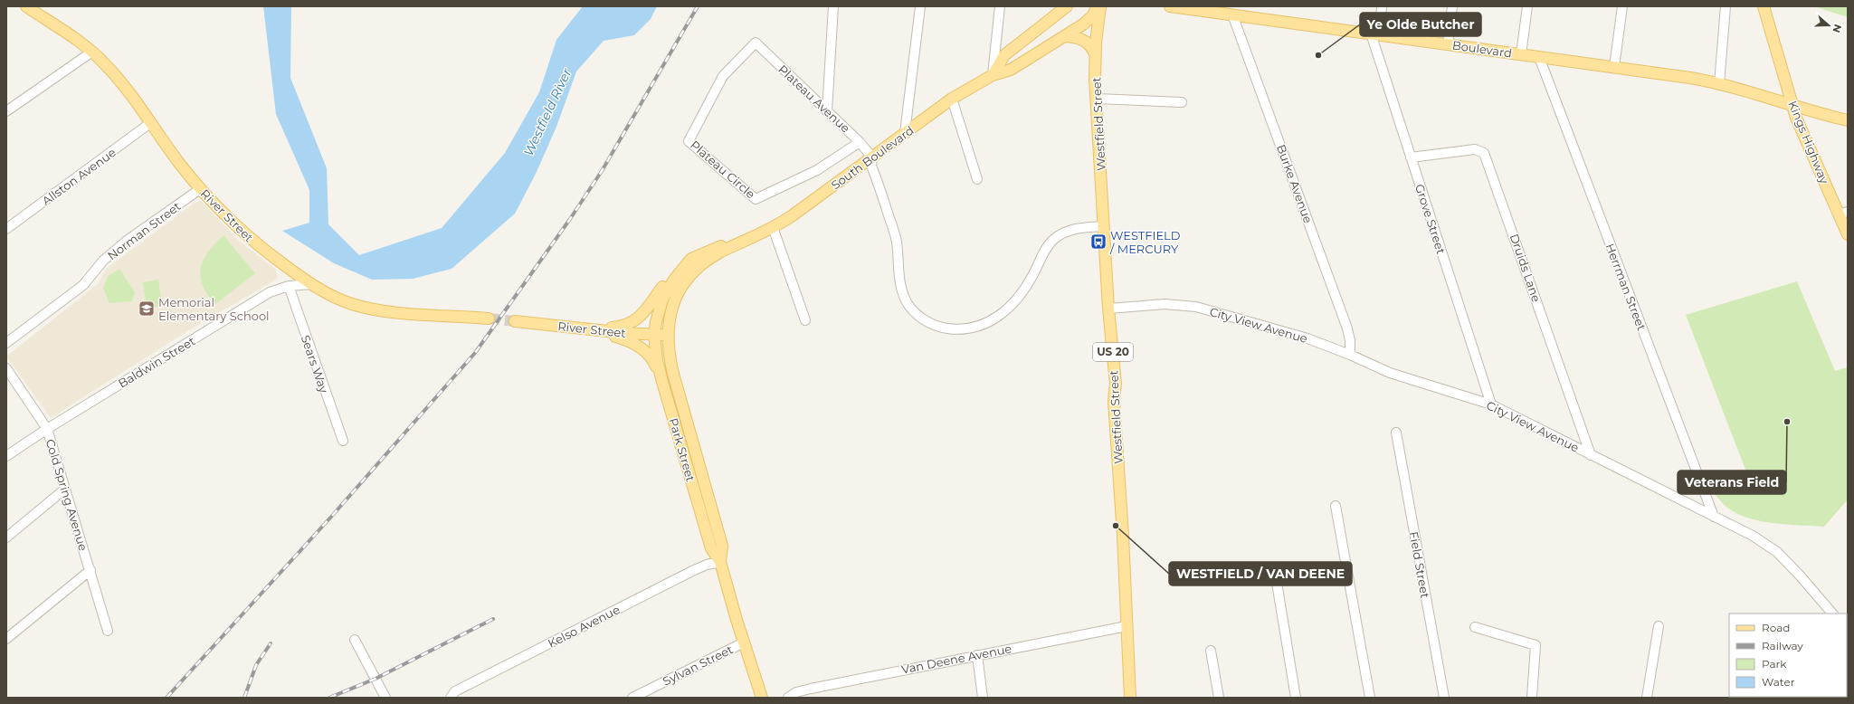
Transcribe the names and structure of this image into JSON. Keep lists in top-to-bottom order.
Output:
{
  "streets": {
    "main road": [
      "Boulevard",
      "Westfield Street",
      "Kings Highway",
      "South Boulevard",
      "River Street",
      "US 20",
      "Park Street"
    ],
    "street": [
      "Plateau Avenue",
      "Plateau Circle",
      "Allston Avenue",
      "Burke Avenue",
      "Grove Street",
      "Norman Street",
      "Druids Lane",
      "Herrman Street",
      "City View Avenue",
      "Baldwin Street",
      "Sears Way",
      "Cold Spring Avenue",
      "Field Street",
      "Kelso Avenue",
      "Van Deene Avenue",
      "Sylvan Street"
    ]
  },
  "crossings": [
    ["Boulevard", "Kings Highway"],
    ["Boulevard", "Burke Avenue"],
    ["Boulevard", "Grove Street"],
    ["Boulevard", "Herrman Street"],
    ["Plateau Avenue", "South Boulevard"],
    ["Plateau Avenue", "Plateau Circle"],
    ["Westfield Street", "South Boulevard"],
    ["Westfield Street", "City View Avenue"],
    ["Westfield Street", "Van Deene Avenue"],
    ["South Boulevard", "River Street"],
    ["South Boulevard", "Park Street"],
    ["Allston Avenue", "River Street"],
    ["Burke Avenue", "City View Avenue"],
    ["River Street", "Norman Street"],
    ["River Street", "Baldwin Street"],
    ["River Street", "Park Street"],
    ["Grove Street", "Druids Lane"],
    ["Grove Street", "City View Avenue"],
    ["Druids Lane", "City View Avenue"],
    ["Herrman Street", "City View Avenue"],
    ["Baldwin Street", "Sears Way"],
    ["Baldwin Street", "Cold Spring Avenue"],
    ["Park Street", "Kelso Avenue"],
    ["Park Street", "Sylvan Street"]
  ],
  "water": ["Westfield River"],
  "places": {
    "other": ["Ye Olde Butcher", "Veterans Field", "WESTFIELD / VAN DEENE"],
    "bus stop": ["WESTFIELD / MERCURY"],
    "school or university": ["Memorial Elementary School"]
  },
  "legend": [
    "Road",
    "Railway",
    "Park",
    "Water"
  ],
  "north": "right"
}
